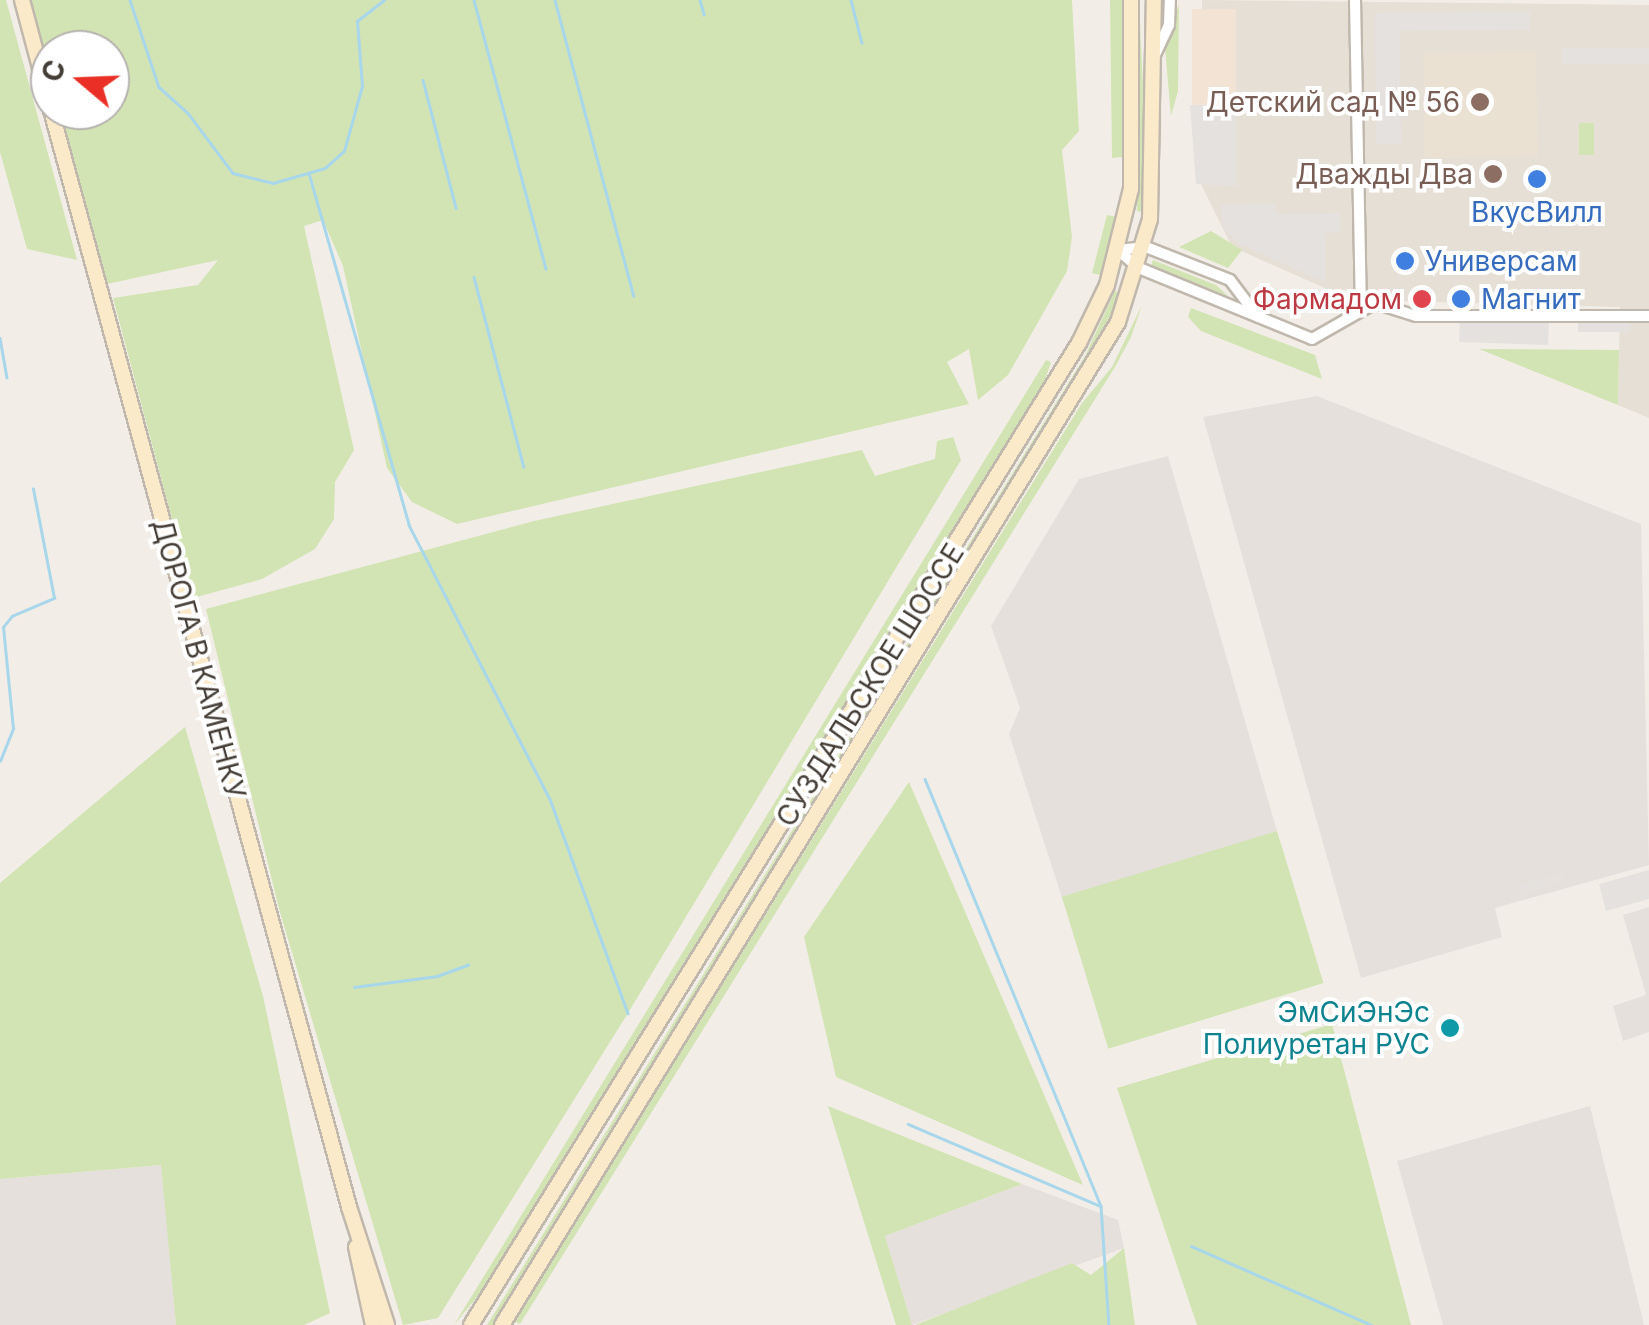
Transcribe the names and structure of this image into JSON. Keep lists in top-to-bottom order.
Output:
{
  "streets": {
    "main road": ["ДОРОГА В КАМЕНКУ", "СУЗДАЛЬСКОЕ ШОССЕ"]
  },
  "places": [
    "Детский сад № 56",
    "Дважды Два",
    "ВкусВилл",
    "Универсам",
    "Фармадом",
    "Магнит",
    "ЭмСиЭнЭс Полиуретан РУС"
  ],
  "north": "left"
}
